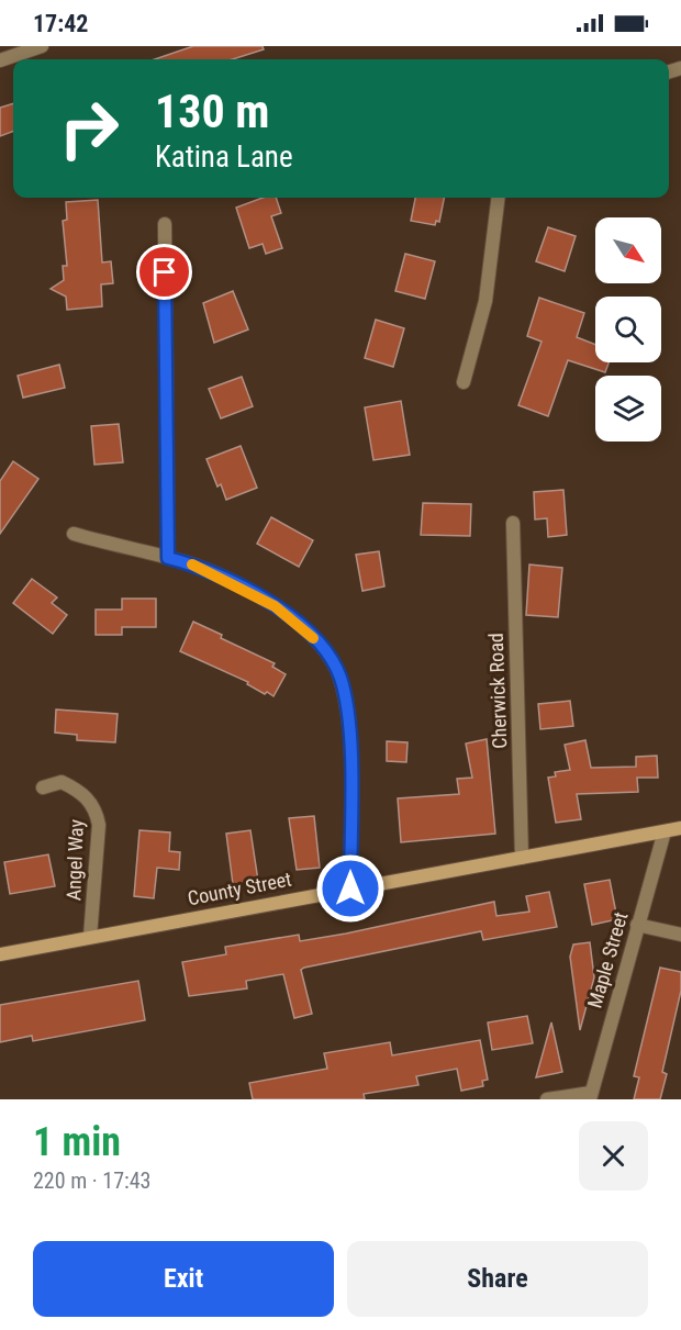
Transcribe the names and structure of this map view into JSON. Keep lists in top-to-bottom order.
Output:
{
  "streets": {
    "main road": ["County Street"],
    "street": ["Cherwick Road", "Angel Way", "Maple Street"]
  },
  "crossings": [
    ["Cherwick Road", "County Street"],
    ["Angel Way", "County Street"],
    ["County Street", "Maple Street"]
  ],
  "north": "bottom right",
  "page": {
    "status": "17:42",
    "turn": ["130 m", "Katina Lane"],
    "heading": ["1 min", "220 m · 17:43"],
    "buttons": ["Exit", "Share"]
  }
}
